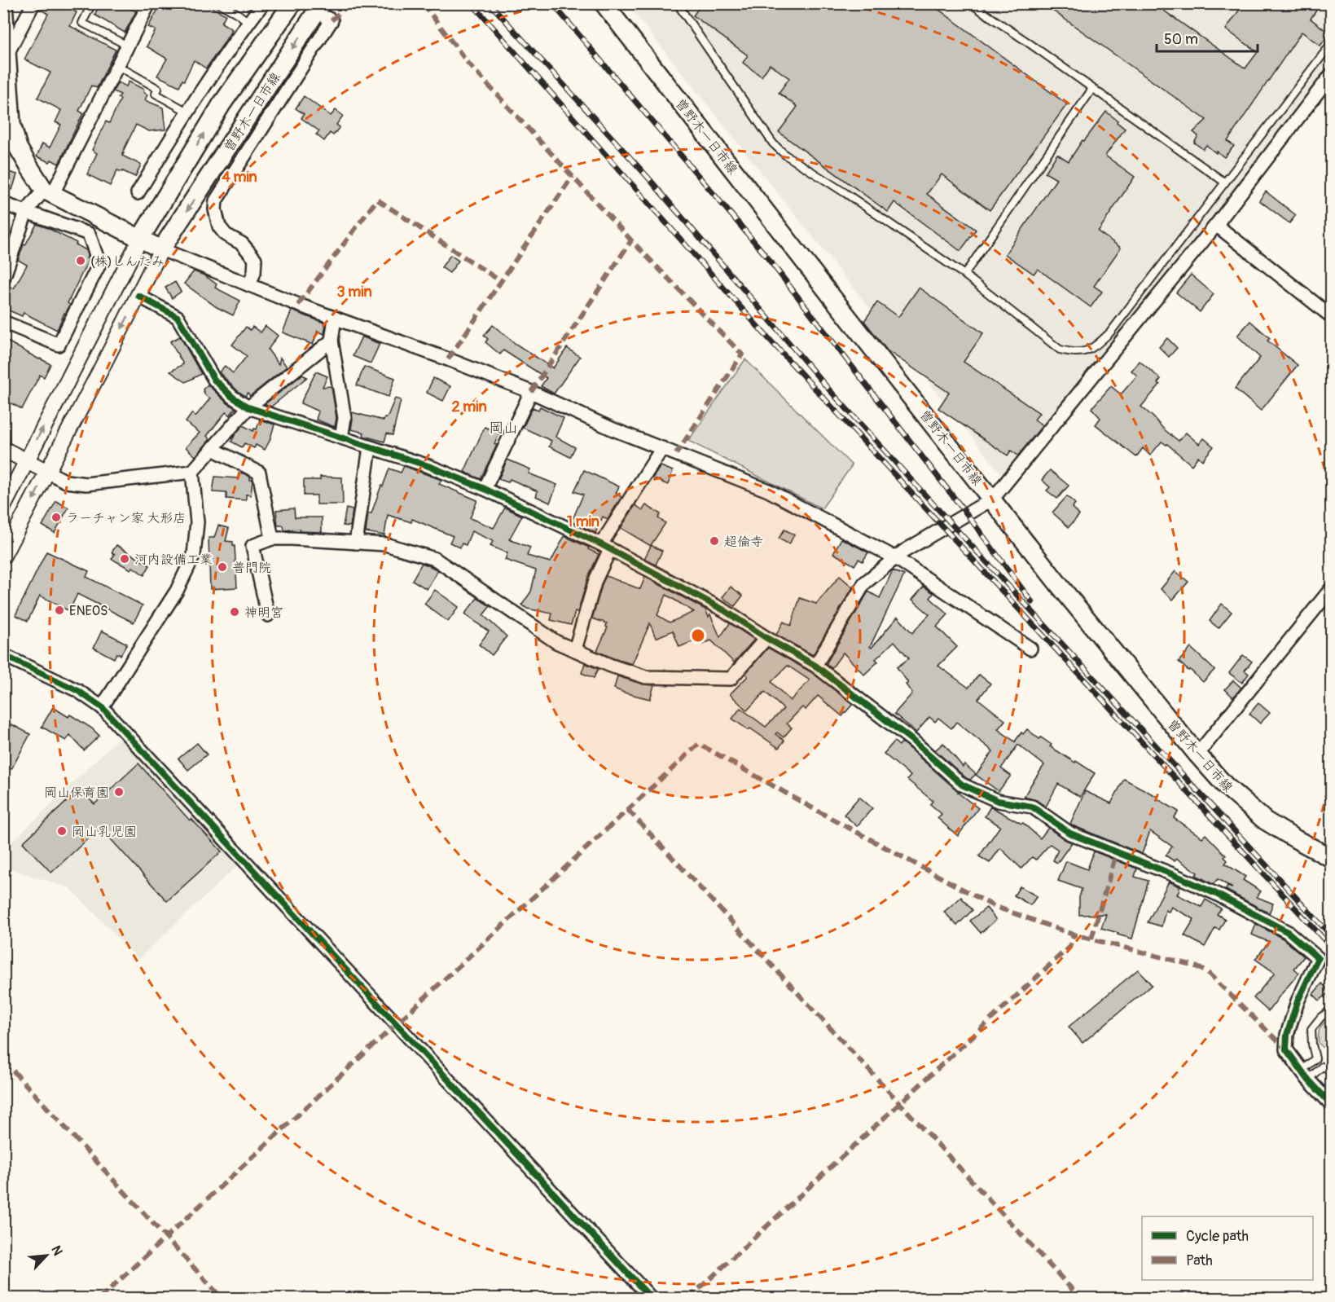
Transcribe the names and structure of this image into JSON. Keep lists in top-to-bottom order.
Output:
{
  "streets": {
    "main road": ["曽野木一日市線"]
  },
  "districts": ["岡山"],
  "places": [
    "(株)しんたみ",
    "ラーチャン家 大形店",
    "超倫寺",
    "河内設備工業",
    "普門院",
    "ENEOS",
    "神明宮",
    "岡山保育園",
    "岡山乳児園"
  ],
  "legend": ["Cycle path", "Path"],
  "scale_bar": "50 m",
  "north": "top right",
  "rings": [
    "4 min",
    "3 min",
    "2 min",
    "1 min"
  ]
}
